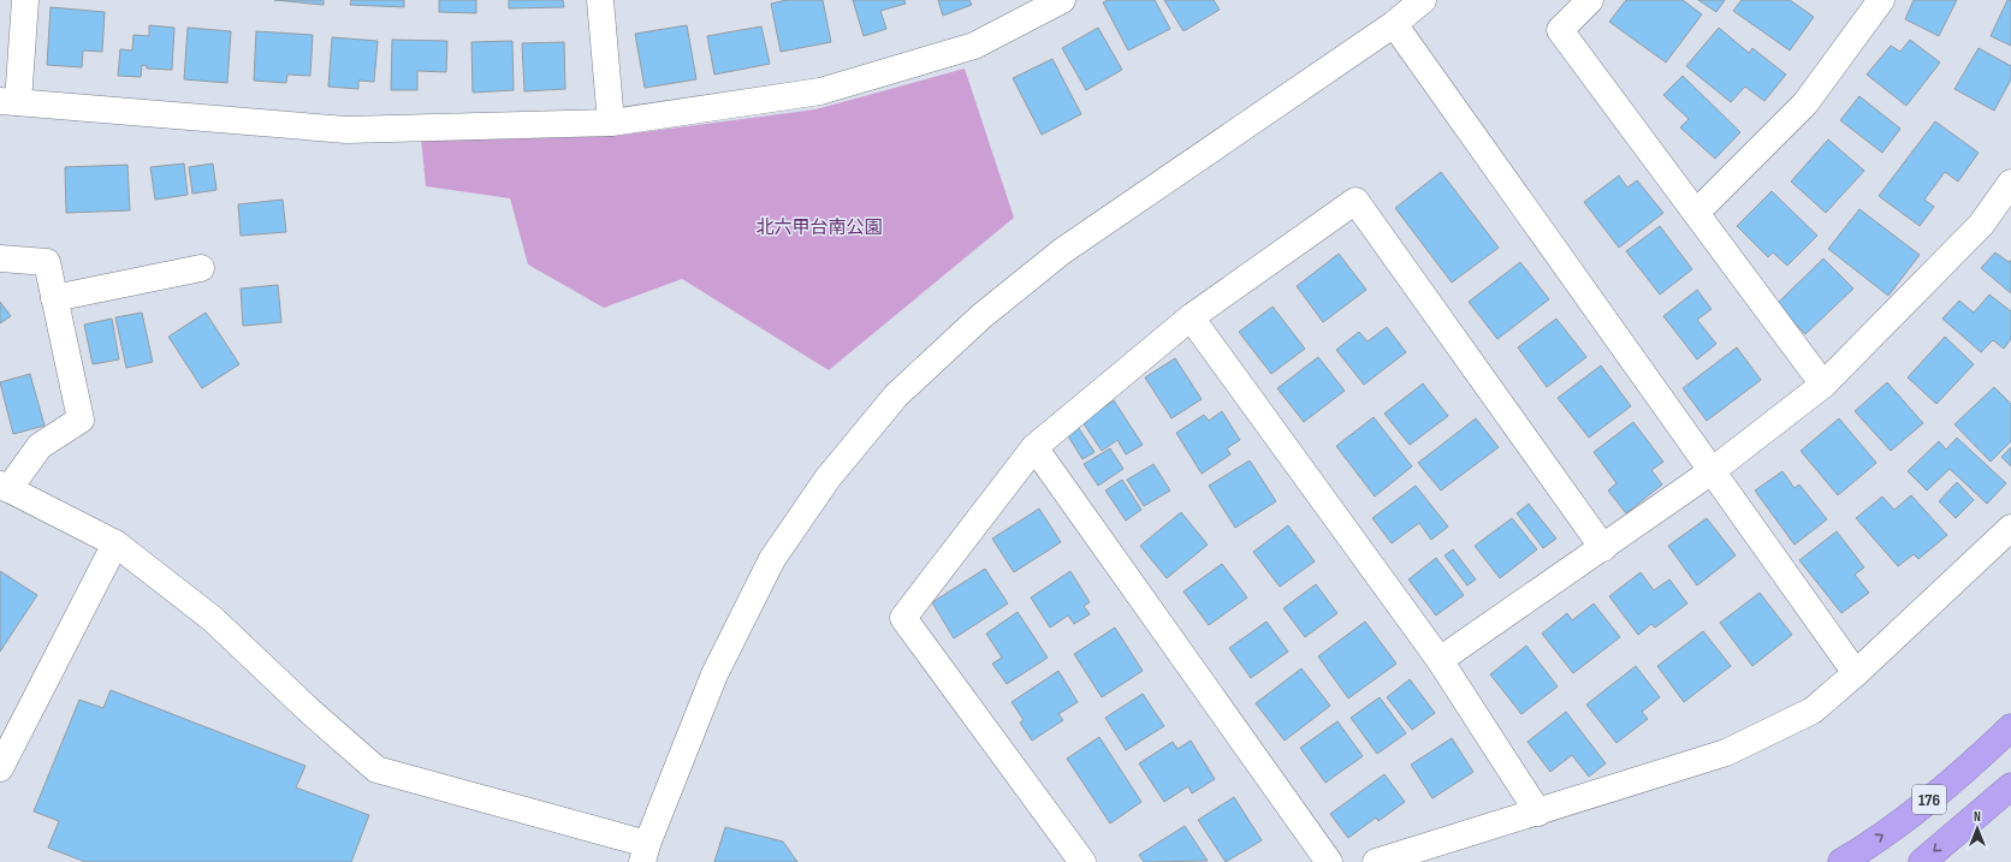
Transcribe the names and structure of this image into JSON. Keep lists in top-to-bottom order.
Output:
{
  "streets": {
    "highway": ["176"]
  },
  "parks": ["北六甲台南公園"],
  "north": "top"
}
